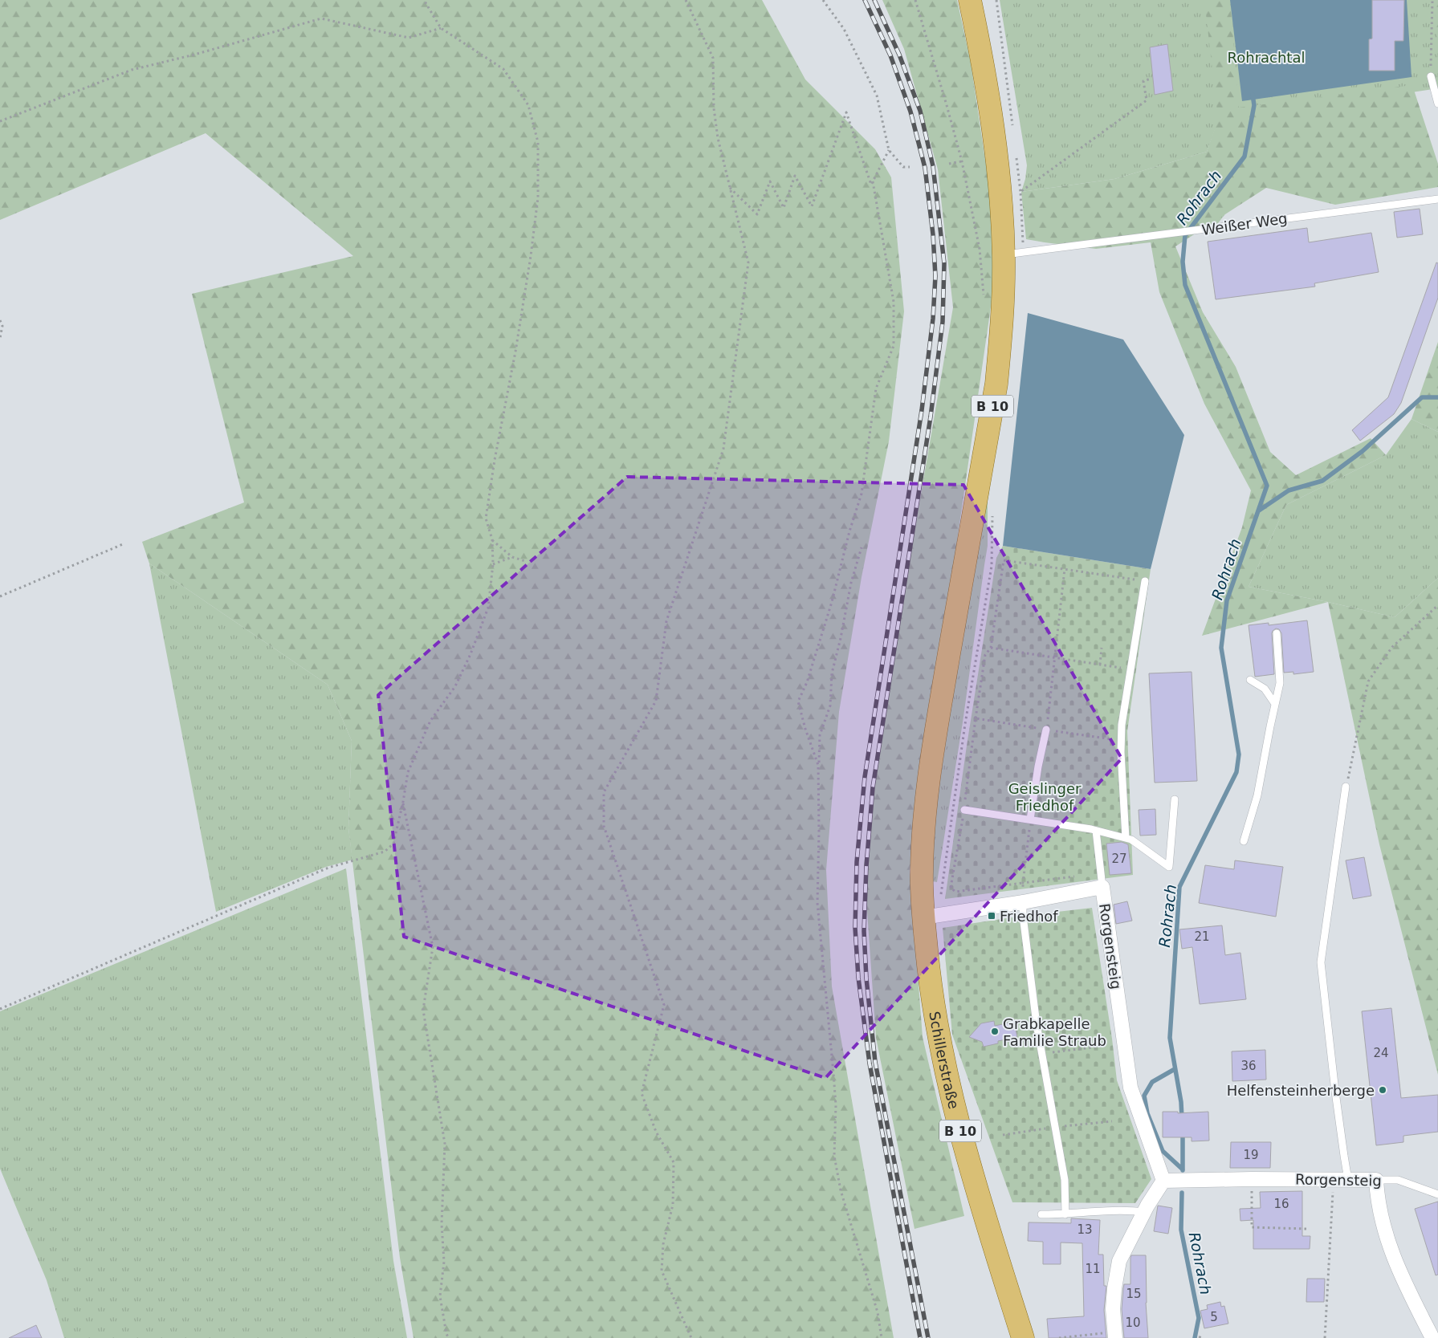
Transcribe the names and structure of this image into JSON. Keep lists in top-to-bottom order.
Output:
{
  "streets": {
    "main road": ["B 10", "Schillerstraße"],
    "street": ["Rorgensteig"],
    "lane": ["Weißer Weg"]
  },
  "crossings": [
    ["Weißer Weg", "B 10"],
    ["B 10", "Rorgensteig"],
    ["B 10", "Schillerstraße"],
    ["Rorgensteig", "Schillerstraße"]
  ],
  "water": ["Rohrach"],
  "parks": ["Rohrachtal", "Geislinger Friedhof"],
  "places": {
    "transit": ["Friedhof"],
    "other": ["Grabkapelle Familie Straub", "Helfensteinherberge"]
  },
  "house_numbers": [
    "27",
    "21",
    "24",
    "36",
    "19",
    "16",
    "13",
    "11",
    "15",
    "5",
    "10"
  ]
}
